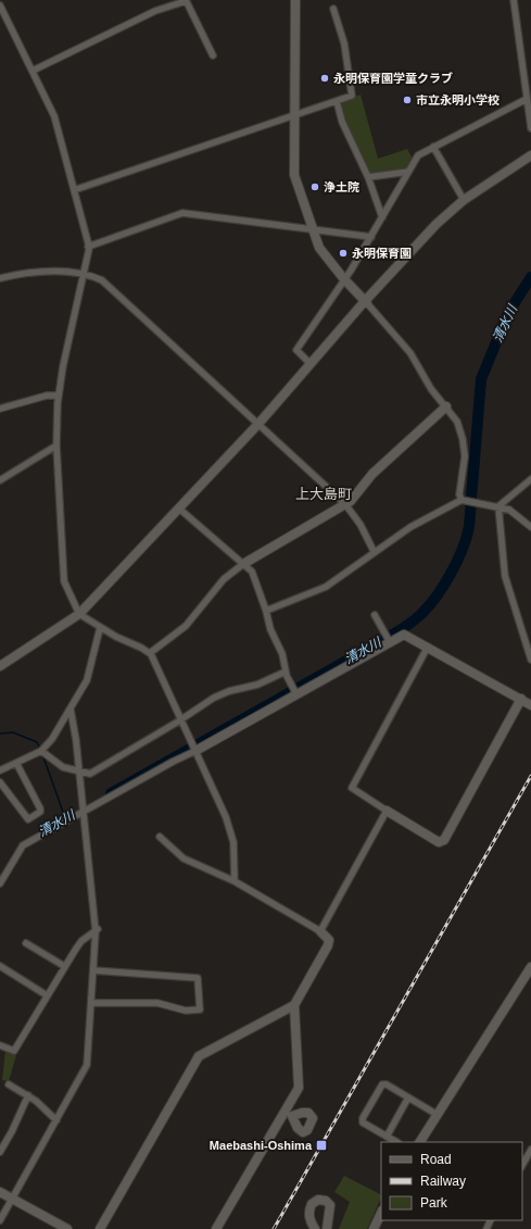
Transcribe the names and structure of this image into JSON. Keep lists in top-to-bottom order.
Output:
{
  "districts": ["上大島町"],
  "water": ["清水川"],
  "places": {
    "other": [
      "永明保育園学童クラブ",
      "市立永明小学校",
      "浄土院",
      "永明保育園"
    ],
    "transit": ["Maebashi-Oshima"]
  },
  "legend": ["Road", "Railway", "Park"]
}
